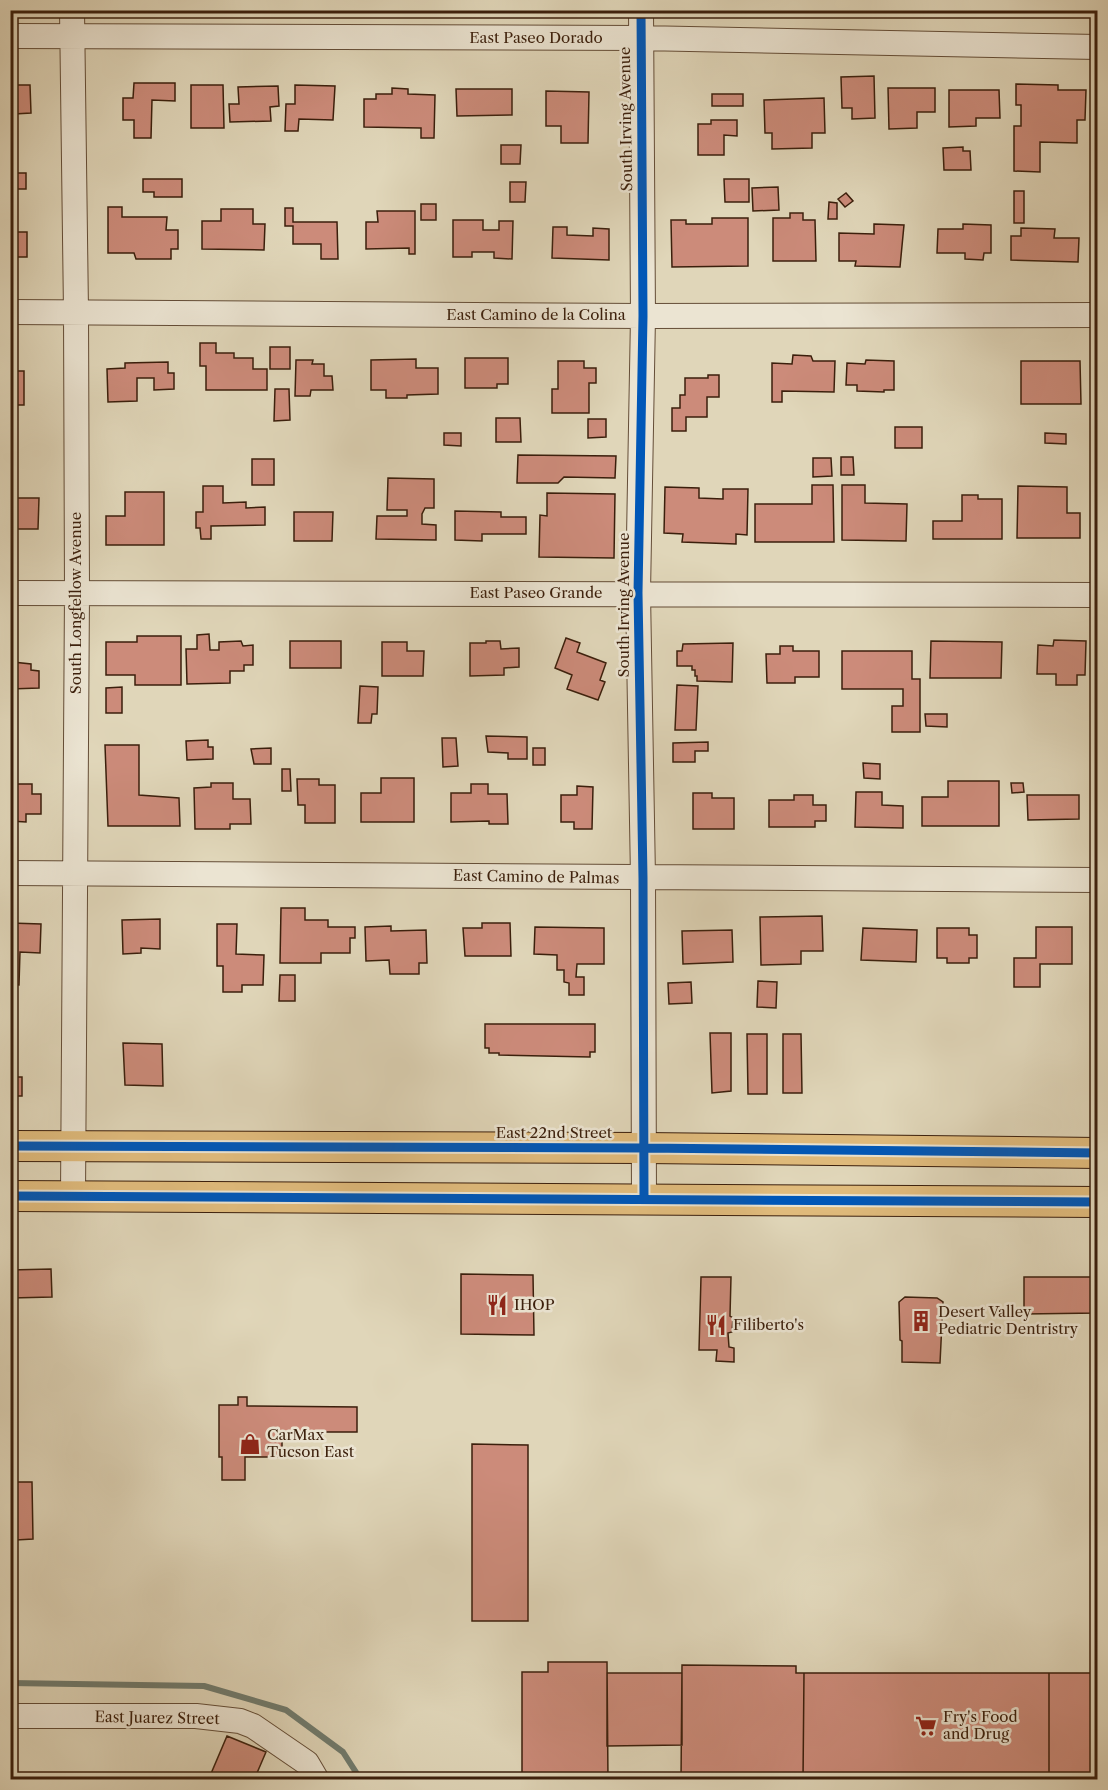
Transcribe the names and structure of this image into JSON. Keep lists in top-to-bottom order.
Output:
{
  "streets": {
    "main road": ["East 22nd Street"],
    "street": [
      "East Paseo Dorado",
      "South Irving Avenue",
      "East Camino de la Colina",
      "East Paseo Grande",
      "South Longfellow Avenue",
      "East Camino de Palmas",
      "East Juarez Street"
    ]
  },
  "crossings": [
    ["East Paseo Dorado", "South Irving Avenue"],
    ["East Paseo Dorado", "South Longfellow Avenue"],
    ["South Irving Avenue", "East Camino de la Colina"],
    ["South Irving Avenue", "East Paseo Grande"],
    ["South Irving Avenue", "East Camino de Palmas"],
    ["South Irving Avenue", "East 22nd Street"],
    ["East Camino de la Colina", "South Longfellow Avenue"],
    ["East Paseo Grande", "South Longfellow Avenue"],
    ["South Longfellow Avenue", "East Camino de Palmas"],
    ["South Longfellow Avenue", "East 22nd Street"]
  ],
  "places": {
    "restaurant": ["IHOP", "Filiberto's"],
    "building": ["Desert Valley Pediatric Dentristry"],
    "shop": ["CarMax Tucson East"],
    "supermarket": ["Fry's Food and Drug"]
  }
}
